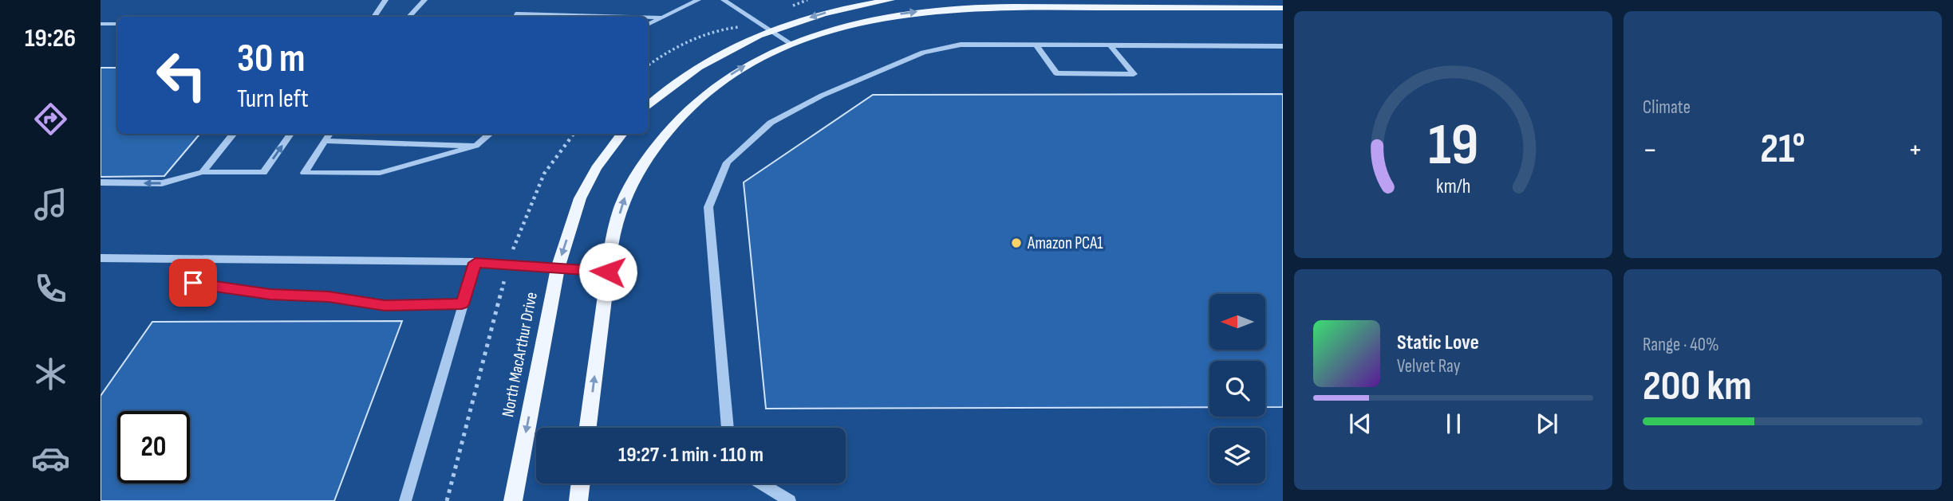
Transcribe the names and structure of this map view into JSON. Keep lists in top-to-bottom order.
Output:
{
  "streets": {
    "main road": ["North MacArthur Drive"]
  },
  "places": ["Amazon PCA1"],
  "north": "left",
  "page": {
    "tabs": "19:26",
    "tile": [
      "Climate",
      ["Range · 40%", "200 km"]
    ],
    "turn": ["30 m", "Turn left"],
    "heat": ["−", "21°", "+"],
    "song": ["Static Love", "Velvet Ray"],
    "limit": "20",
    "trip": "19:27 · 1 min · 110 m",
    "gauge": ["19", "km/h"]
  }
}
